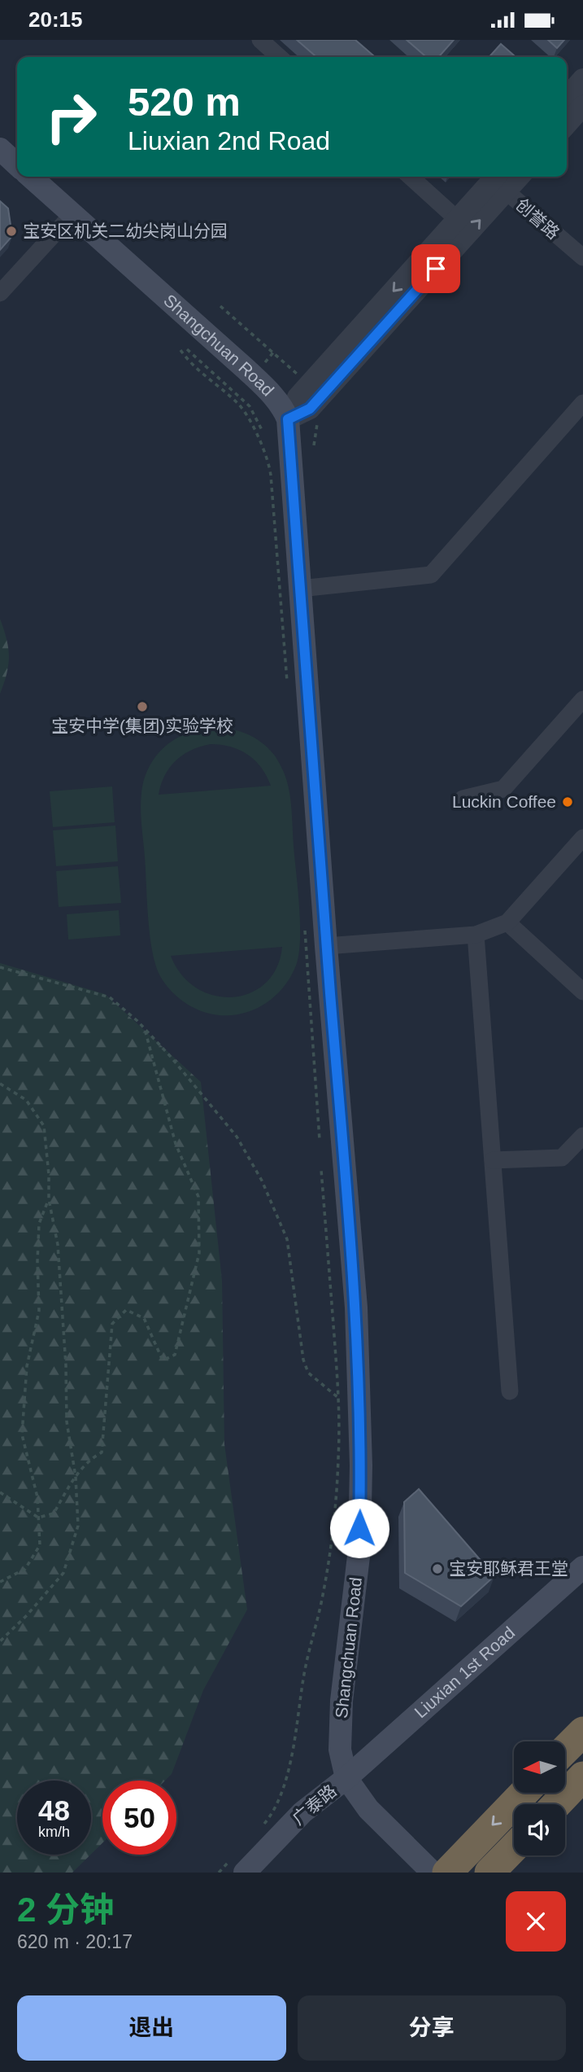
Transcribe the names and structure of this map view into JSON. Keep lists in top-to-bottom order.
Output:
{
  "streets": {
    "main road": ["Shangchuan Road", "Liuxian 1st Road", "广泰路"],
    "street": ["创誉路"]
  },
  "crossings": [
    ["Shangchuan Road", "Liuxian 1st Road"],
    ["Shangchuan Road", "广泰路"],
    ["Liuxian 1st Road", "广泰路"]
  ],
  "places": [
    "宝安区机关二幼尖岗山分园",
    "宝安中学(集团)实验学校",
    "Luckin Coffee",
    "宝安耶稣君王堂"
  ],
  "north": "left",
  "page": {
    "status": "20:15",
    "turn": ["520 m", "Liuxian 2nd Road"],
    "speed": "48 km/h",
    "limit": "50",
    "heading": ["2 分钟", "620 m · 20:17"],
    "buttons": ["退出", "分享"]
  }
}
